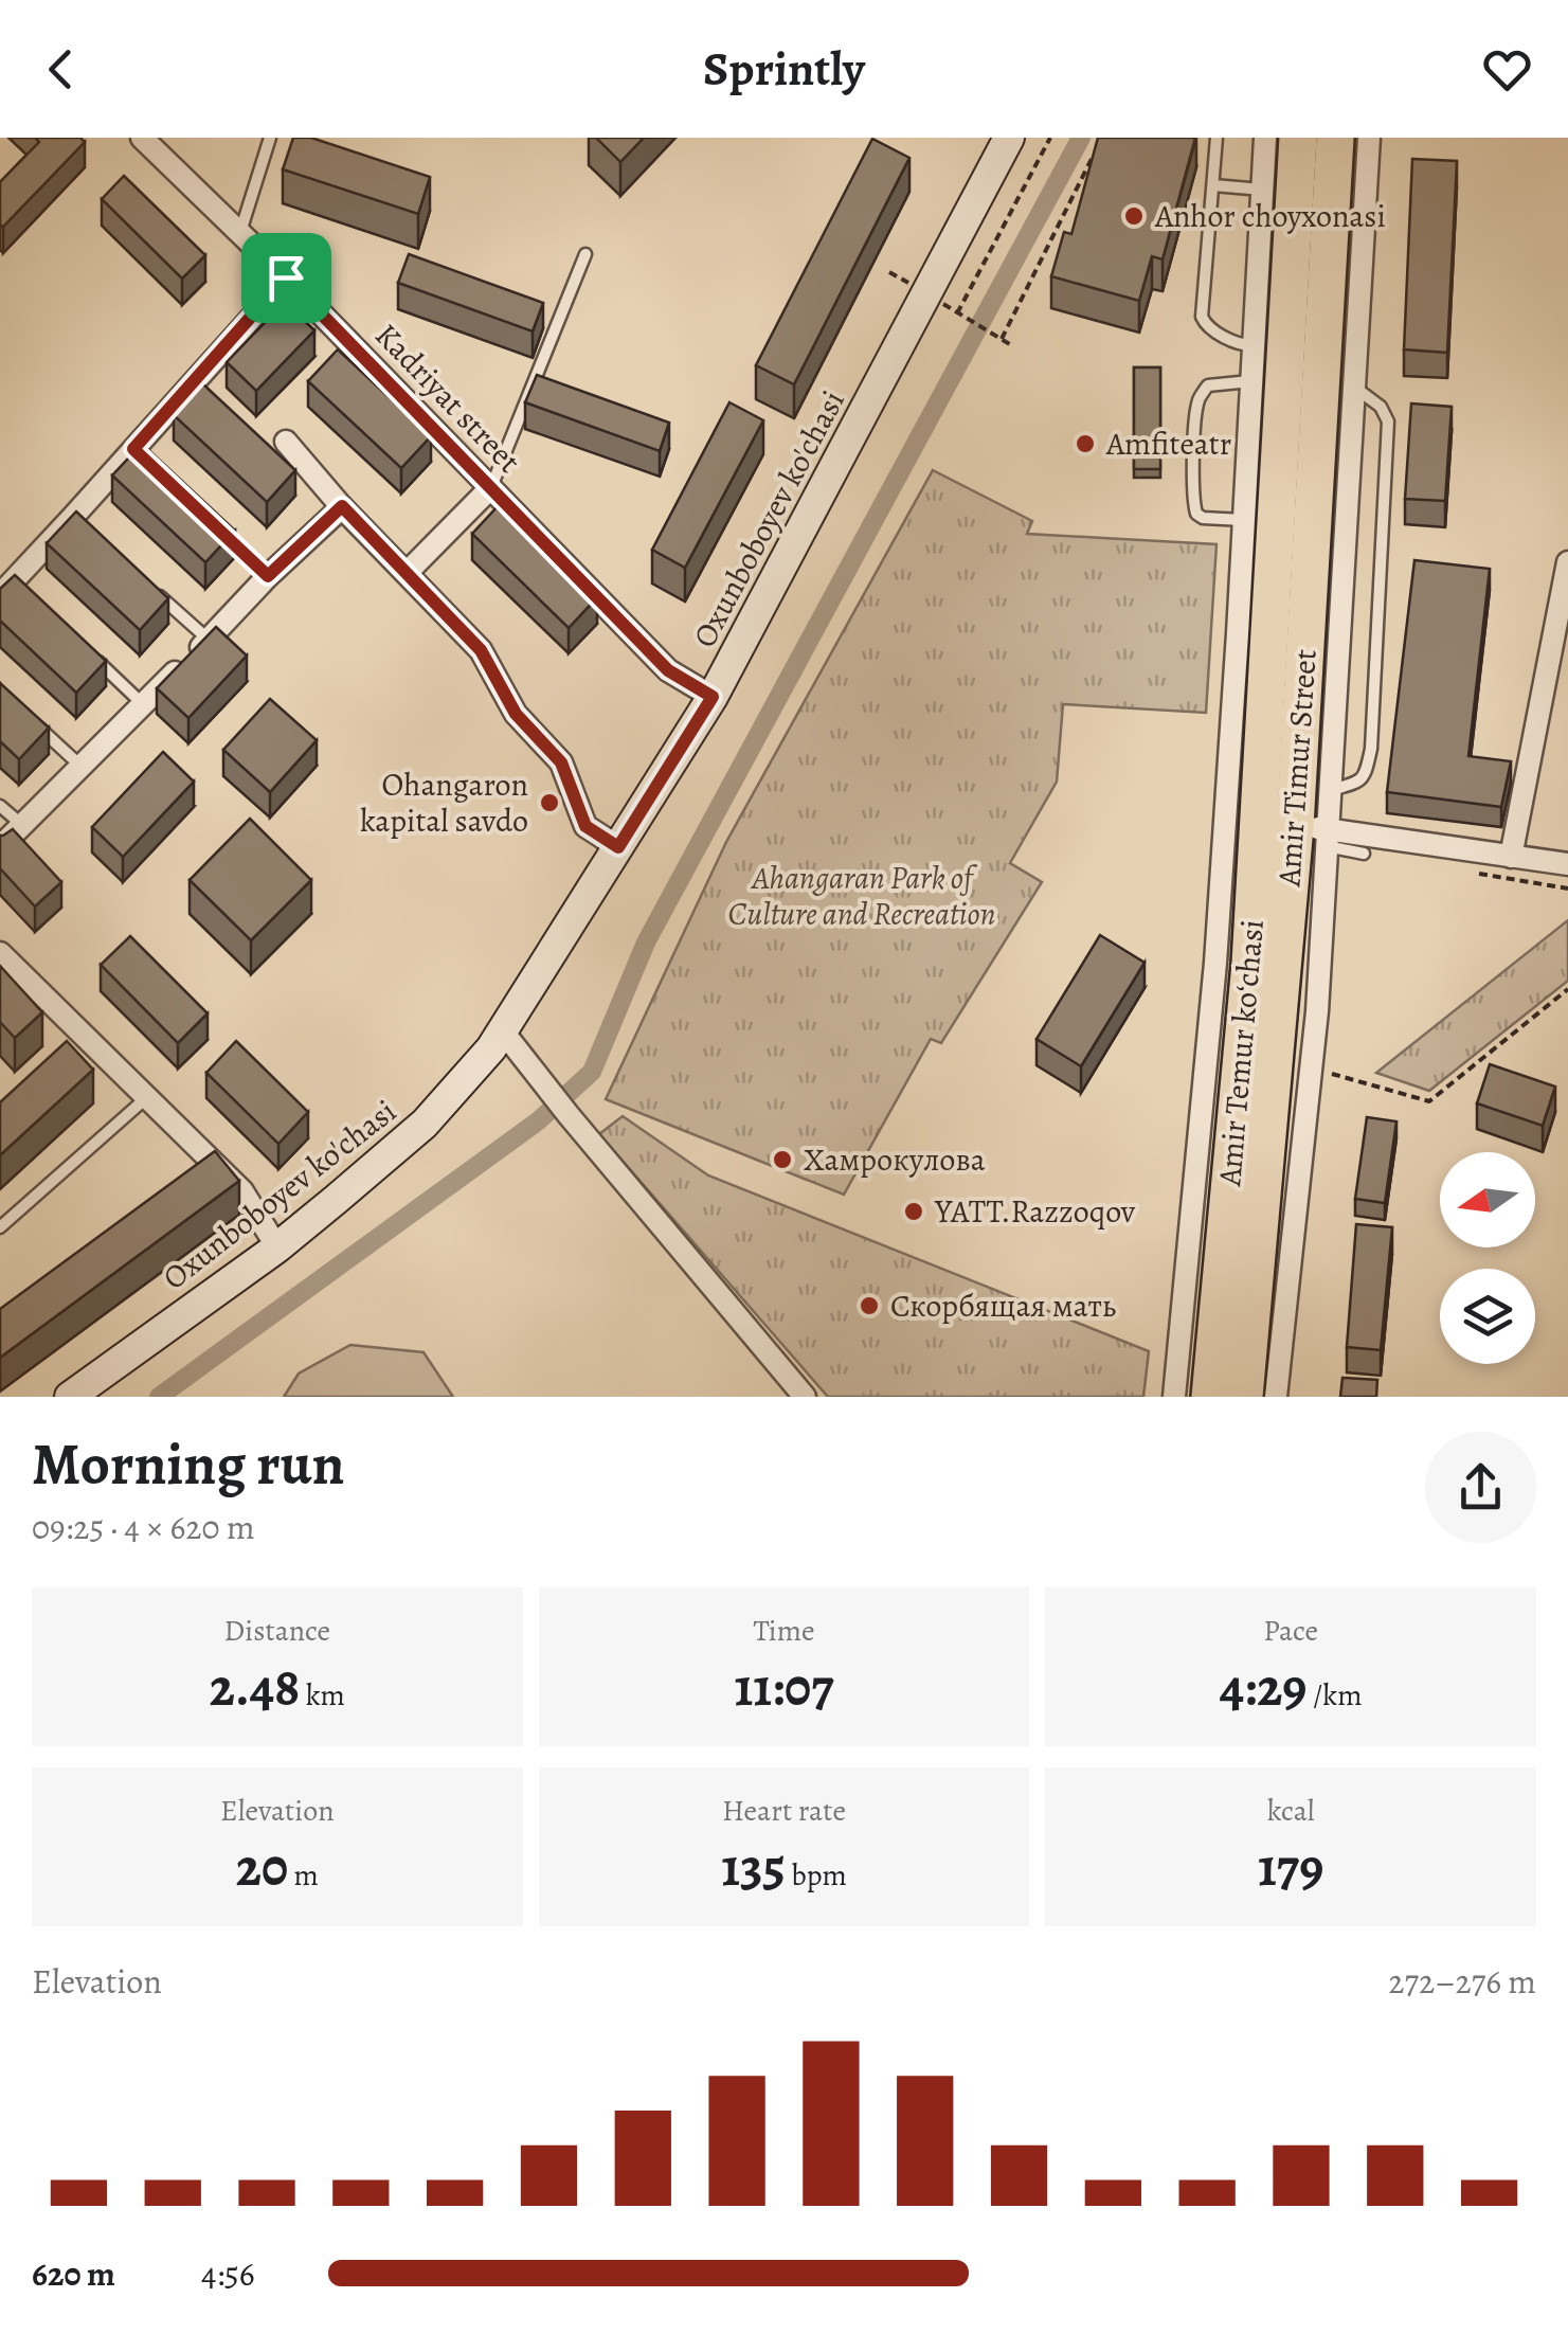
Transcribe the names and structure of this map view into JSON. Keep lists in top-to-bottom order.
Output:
{
  "streets": {
    "highway": ["Amir Timur Street", "Amir Temur koʻchasi"],
    "main road": ["Oxunboboyev ko'chasi"],
    "street": ["Kadriyat street"]
  },
  "crossings": [
    ["Kadriyat street", "Oxunboboyev ko'chasi"]
  ],
  "parks": ["Ahangaran Park of Culture and Recreation"],
  "places": [
    "Anhor choyxonasi",
    "Amfiteatr",
    "Ohangaron kapital savdo",
    "Хамрокулова",
    "YATT.Razzoqov",
    "Скорбящая мать"
  ],
  "north": "left",
  "page": {
    "header": "Sprintly",
    "heading": ["Morning run", "09:25 · 4 × 620 m"],
    "stats": [
      ["Distance", "2.48 km"],
      ["Time", "11:07"],
      ["Pace", "4:29 /km"],
      ["Elevation", "20 m"],
      ["Heart rate", "135 bpm"],
      ["kcal", "179"]
    ],
    "chart": ["Elevation", "272–276 m"],
    "list": [
      {
        "name": "620 m",
        "note": "4:56"
      }
    ]
  }
}
